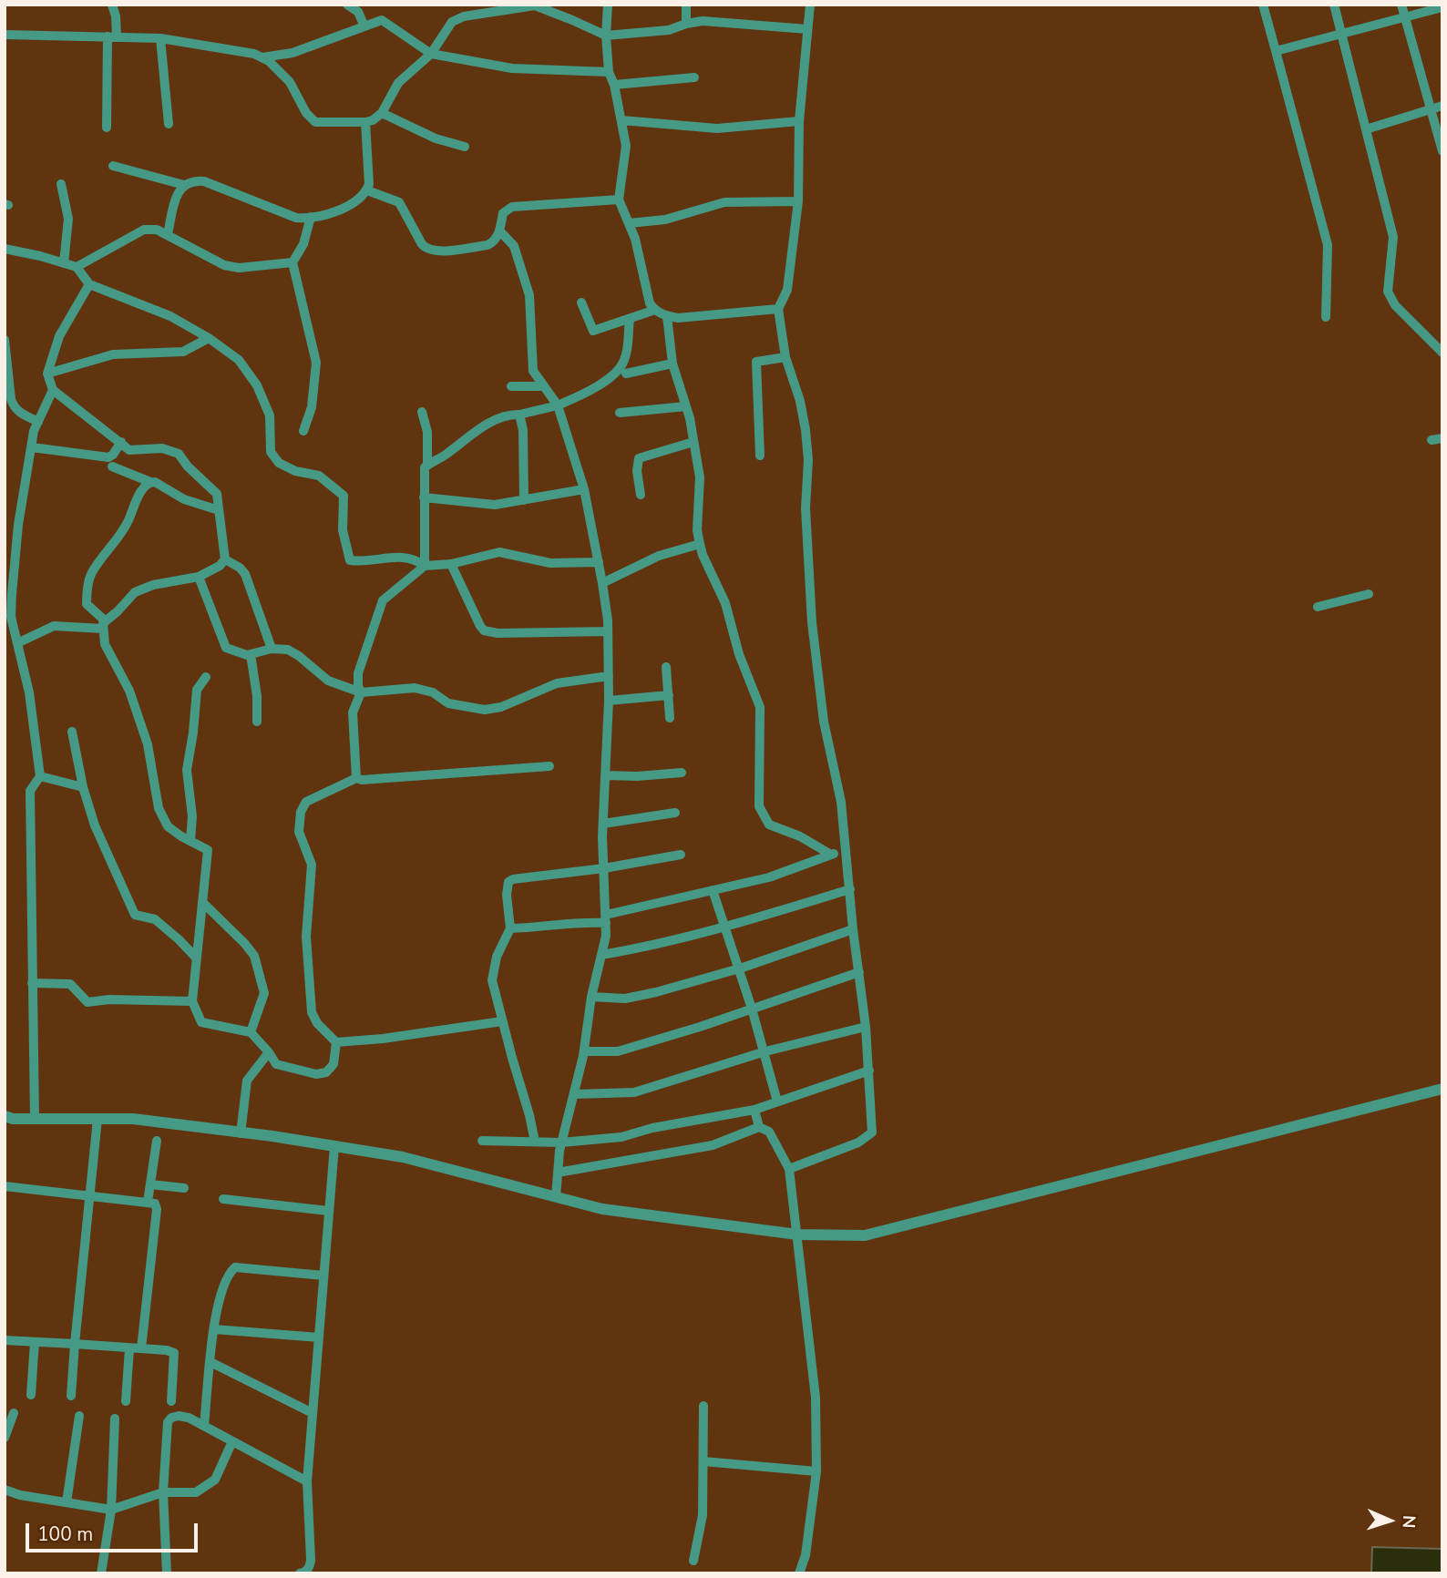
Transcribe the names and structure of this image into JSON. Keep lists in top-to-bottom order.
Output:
{
  "scale_bar": "100 m",
  "north": "right"
}
